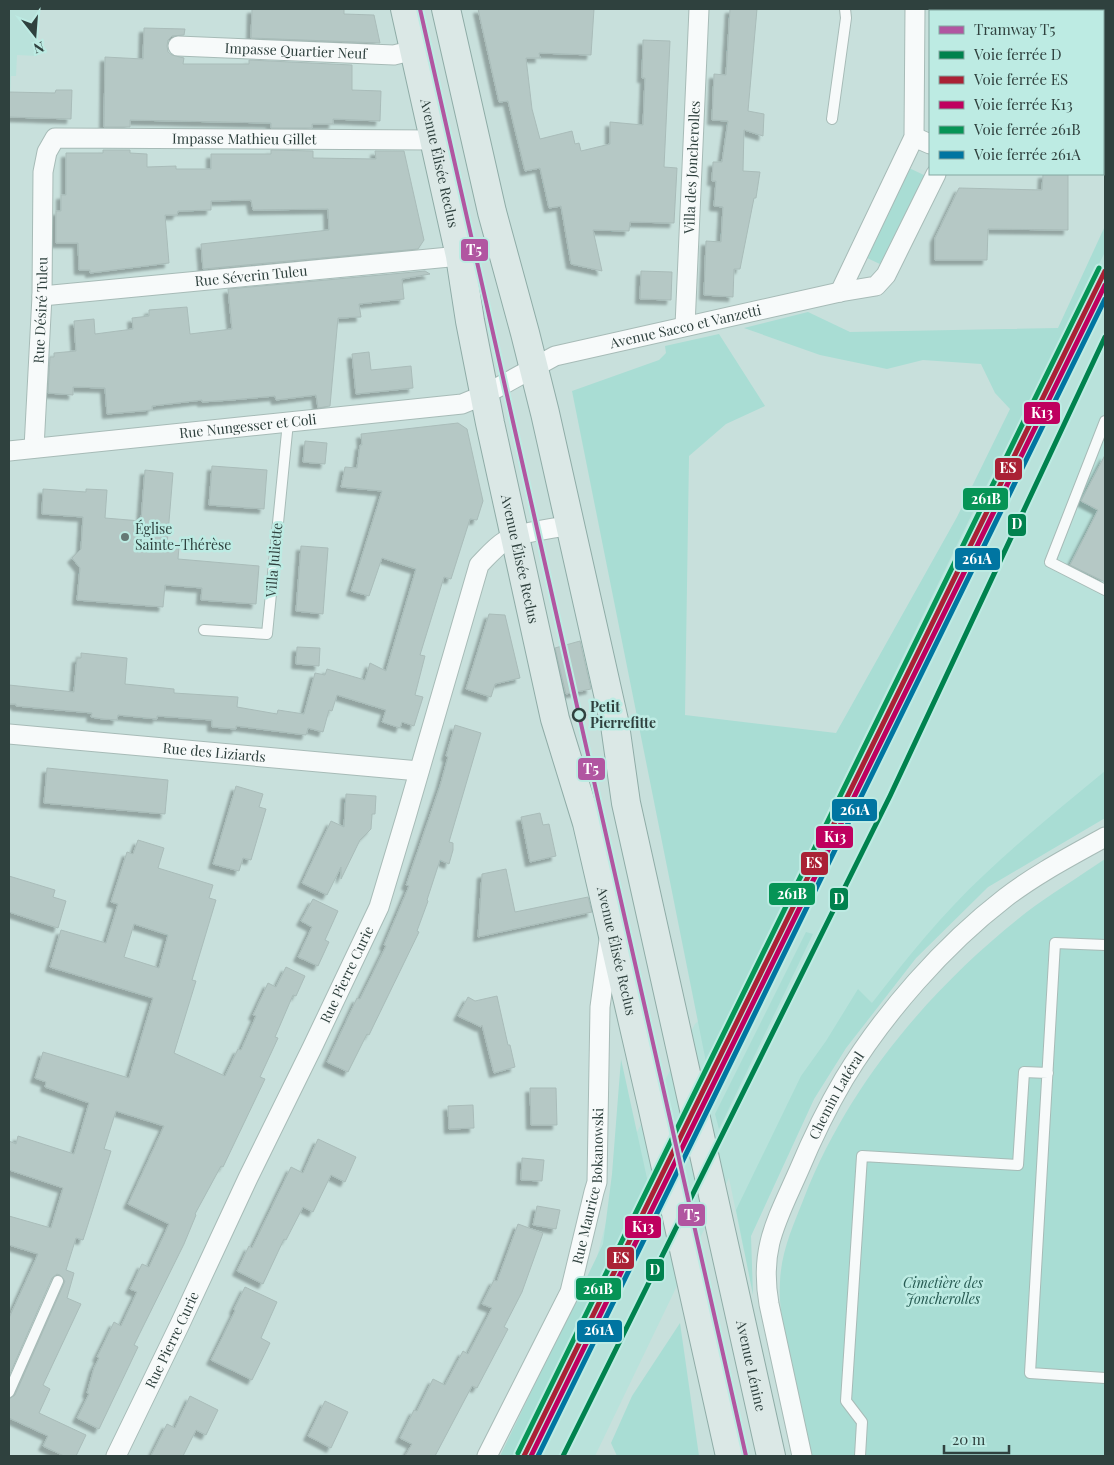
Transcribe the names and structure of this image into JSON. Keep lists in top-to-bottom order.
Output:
{
  "streets": {
    "main road": ["Avenue Élisée Reclus", "Avenue Lénine"],
    "street": [
      "Impasse Quartier Neuf",
      "Impasse Mathieu Gillet",
      "Villa des Joncherolles",
      "Rue Séverin Tuleu",
      "Rue Désiré Tuleu",
      "Avenue Sacco et Vanzetti",
      "Rue Nungesser et Coli",
      "Rue des Liziards",
      "Rue Pierre Curie",
      "Chemin Latéral",
      "Rue Maurice Bokanowski"
    ],
    "lane": ["Villa Juliette"]
  },
  "crossings": [
    ["Impasse Quartier Neuf", "Avenue Élisée Reclus"],
    ["Impasse Mathieu Gillet", "Avenue Élisée Reclus"],
    ["Impasse Mathieu Gillet", "Rue Désiré Tuleu"],
    ["Avenue Élisée Reclus", "Rue Séverin Tuleu"],
    ["Avenue Élisée Reclus", "Avenue Sacco et Vanzetti"],
    ["Avenue Élisée Reclus", "Rue Nungesser et Coli"],
    ["Avenue Élisée Reclus", "Rue Pierre Curie"],
    ["Avenue Élisée Reclus", "Rue Maurice Bokanowski"],
    ["Villa des Joncherolles", "Avenue Sacco et Vanzetti"],
    ["Rue Séverin Tuleu", "Rue Désiré Tuleu"],
    ["Rue Désiré Tuleu", "Rue Nungesser et Coli"],
    ["Avenue Sacco et Vanzetti", "Rue Nungesser et Coli"],
    ["Rue Nungesser et Coli", "Villa Juliette"],
    ["Rue des Liziards", "Rue Pierre Curie"],
    ["Rue Pierre Curie", "Avenue Lénine"]
  ],
  "parks": ["Cimetière des Joncherolles"],
  "places": ["Église Sainte-Thérèse", "Petit Pierrefitte"],
  "lines": [
    "tram line T5",
    "rail line 261B",
    "rail line ES",
    "rail line K13",
    "rail line 261A",
    "rail line D"
  ],
  "legend": [
    "Tramway T5",
    "Voie ferrée D",
    "Voie ferrée ES",
    "Voie ferrée K13",
    "Voie ferrée 261B",
    "Voie ferrée 261A"
  ],
  "scale_bar": "20 m",
  "north": "bottom"
}
